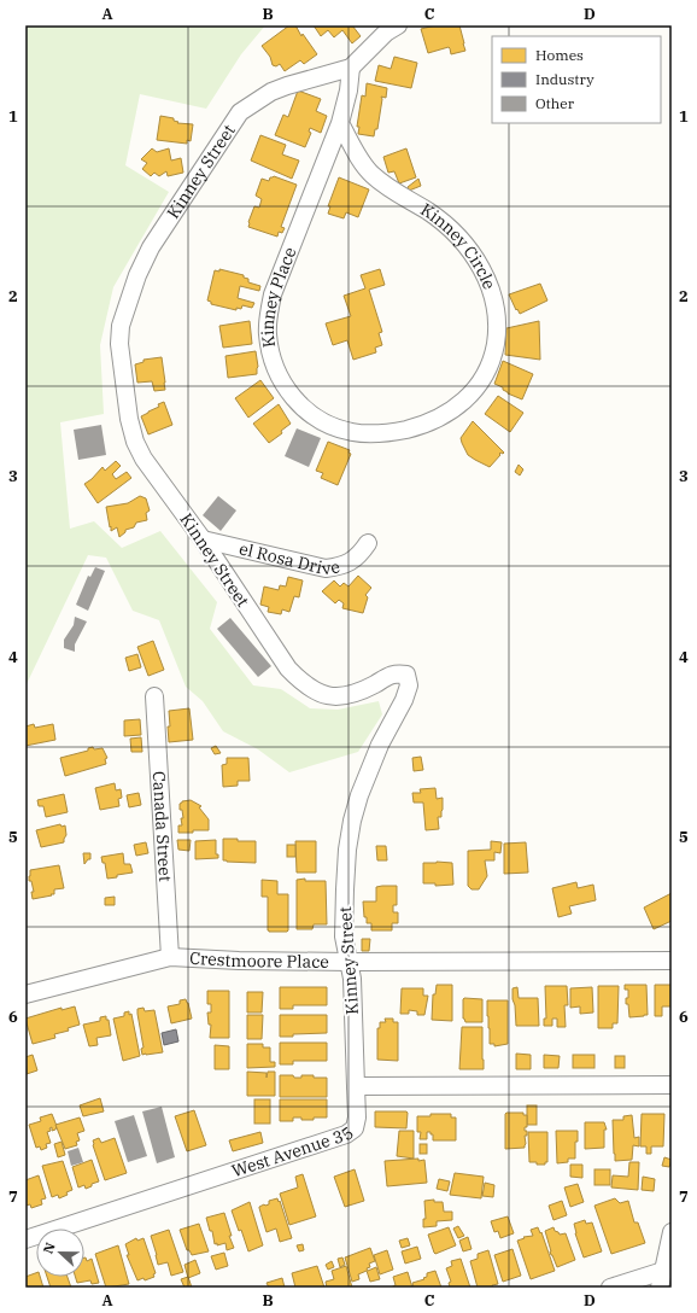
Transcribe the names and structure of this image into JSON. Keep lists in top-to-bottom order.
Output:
{
  "streets": {
    "street": [
      "Kinney Street",
      "Kinney Circle",
      "Kinney Place",
      "el Rosa Drive",
      "Canada Street",
      "Crestmoore Place",
      "West Avenue 35"
    ]
  },
  "crossings": [
    ["Kinney Street", "Kinney Place"],
    ["Kinney Street", "el Rosa Drive"],
    ["Kinney Street", "Crestmoore Place"],
    ["Kinney Street", "West Avenue 35"],
    ["Kinney Circle", "Kinney Place"],
    ["Canada Street", "Crestmoore Place"]
  ],
  "legend": ["Homes", "Industry", "Other"],
  "north": "left",
  "grid": {
    "columns": [
      "A",
      "B",
      "C",
      "D"
    ],
    "rows": [
      "1",
      "2",
      "3",
      "4",
      "5",
      "6",
      "7"
    ]
  }
}
